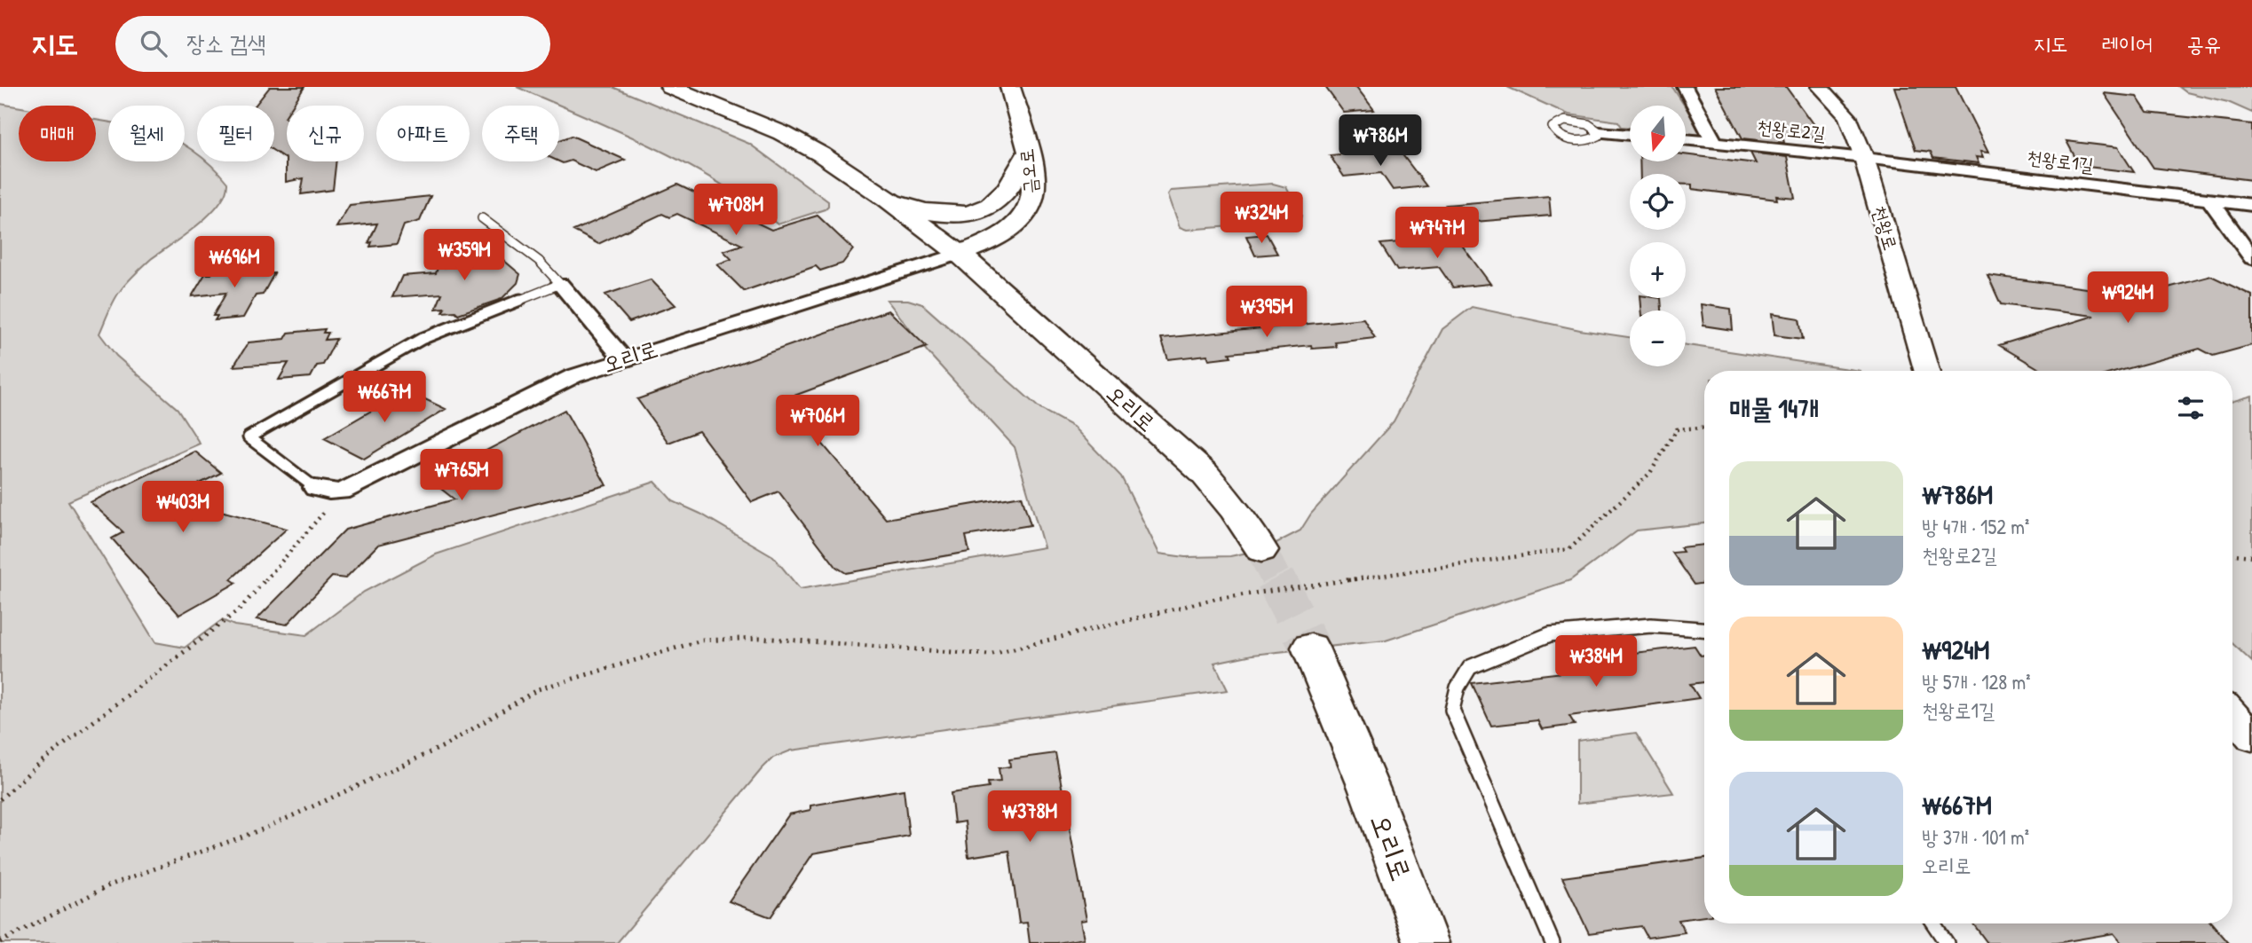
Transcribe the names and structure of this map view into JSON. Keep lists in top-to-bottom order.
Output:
{
  "streets": {
    "main road": ["금오로", "오리로"],
    "street": ["천왕로2길", "천왕로1길", "천왕로"]
  },
  "crossings": [
    ["천왕로2길", "천왕로1길"],
    ["천왕로2길", "천왕로"],
    ["천왕로1길", "천왕로"],
    ["금오로", "오리로"]
  ],
  "north": "bottom",
  "page": {
    "header": "지도",
    "search": "장소 검색",
    "nav": ["지도", "레이어", "공유"],
    "map_buttons": ["+", "−"],
    "chip": [
      "매매",
      "월세",
      "필터",
      "신규",
      "아파트",
      "주택"
    ],
    "price": [
      "₩786M",
      "₩708M",
      "₩324M",
      "₩747M",
      "₩359M",
      "₩696M",
      "₩924M",
      "₩395M",
      "₩667M",
      "₩706M",
      "₩765M",
      "₩403M",
      "₩384M",
      "₩378M"
    ],
    "heading": "매물 14개",
    "list": [
      {
        "name": "₩786M",
        "note": "방 4개 · 152 m² · 천왕로2길"
      },
      {
        "name": "₩924M",
        "note": "방 5개 · 128 m² · 천왕로1길"
      },
      {
        "name": "₩667M",
        "note": "방 3개 · 101 m² · 오리로"
      }
    ]
  }
}
